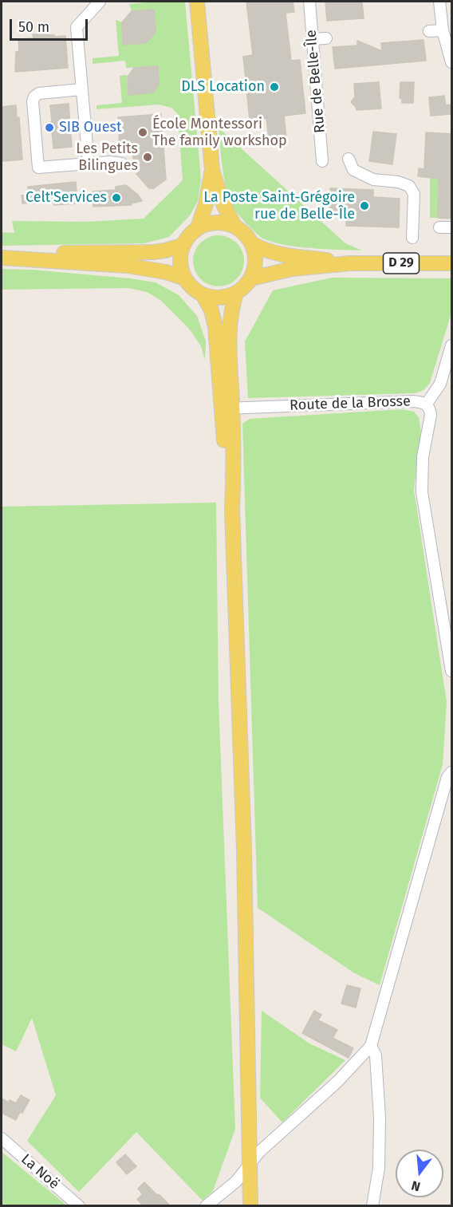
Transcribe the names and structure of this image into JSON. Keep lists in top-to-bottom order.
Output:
{
  "streets": {
    "main road": ["D 29"],
    "street": ["Rue de Belle-Île", "Route de la Brosse", "La Noë"]
  },
  "places": [
    "DLS Location",
    "SIB Ouest",
    "École Montessori The family workshop",
    "Les Petits Bilingues",
    "Celt'Services",
    "La Poste Saint-Grégoire rue de Belle-Île"
  ],
  "scale_bar": "50 m",
  "north": "bottom"
}
